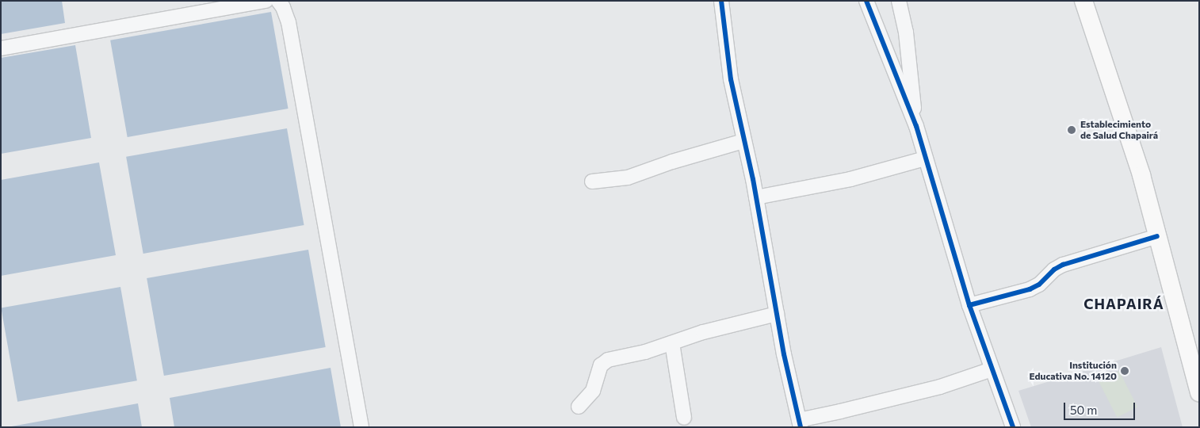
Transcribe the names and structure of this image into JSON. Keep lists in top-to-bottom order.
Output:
{
  "districts": ["CHAPAIRÁ"],
  "places": ["Establecimiento de Salud Chapairá", "Institución Educativa No. 14120"],
  "scale_bar": "50 m"
}
